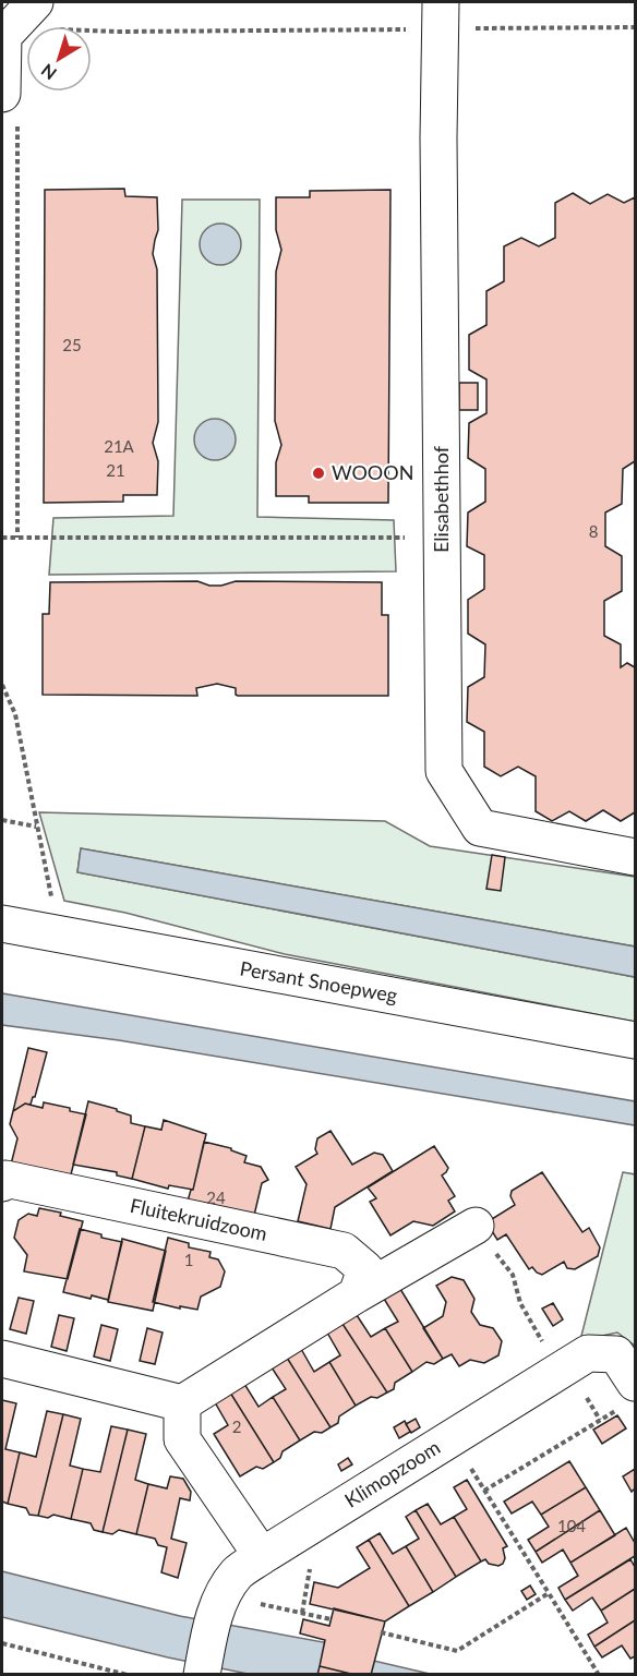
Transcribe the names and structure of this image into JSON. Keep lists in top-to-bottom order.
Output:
{
  "streets": {
    "street": [
      "Elisabethhof",
      "Persant Snoepweg",
      "Fluitekruidzoom",
      "Klimopzoom"
    ]
  },
  "places": ["WOOON"],
  "house_numbers": [
    "25",
    "21A",
    "21",
    "8",
    "24",
    "1",
    "2",
    "104"
  ],
  "north": "bottom left"
}
